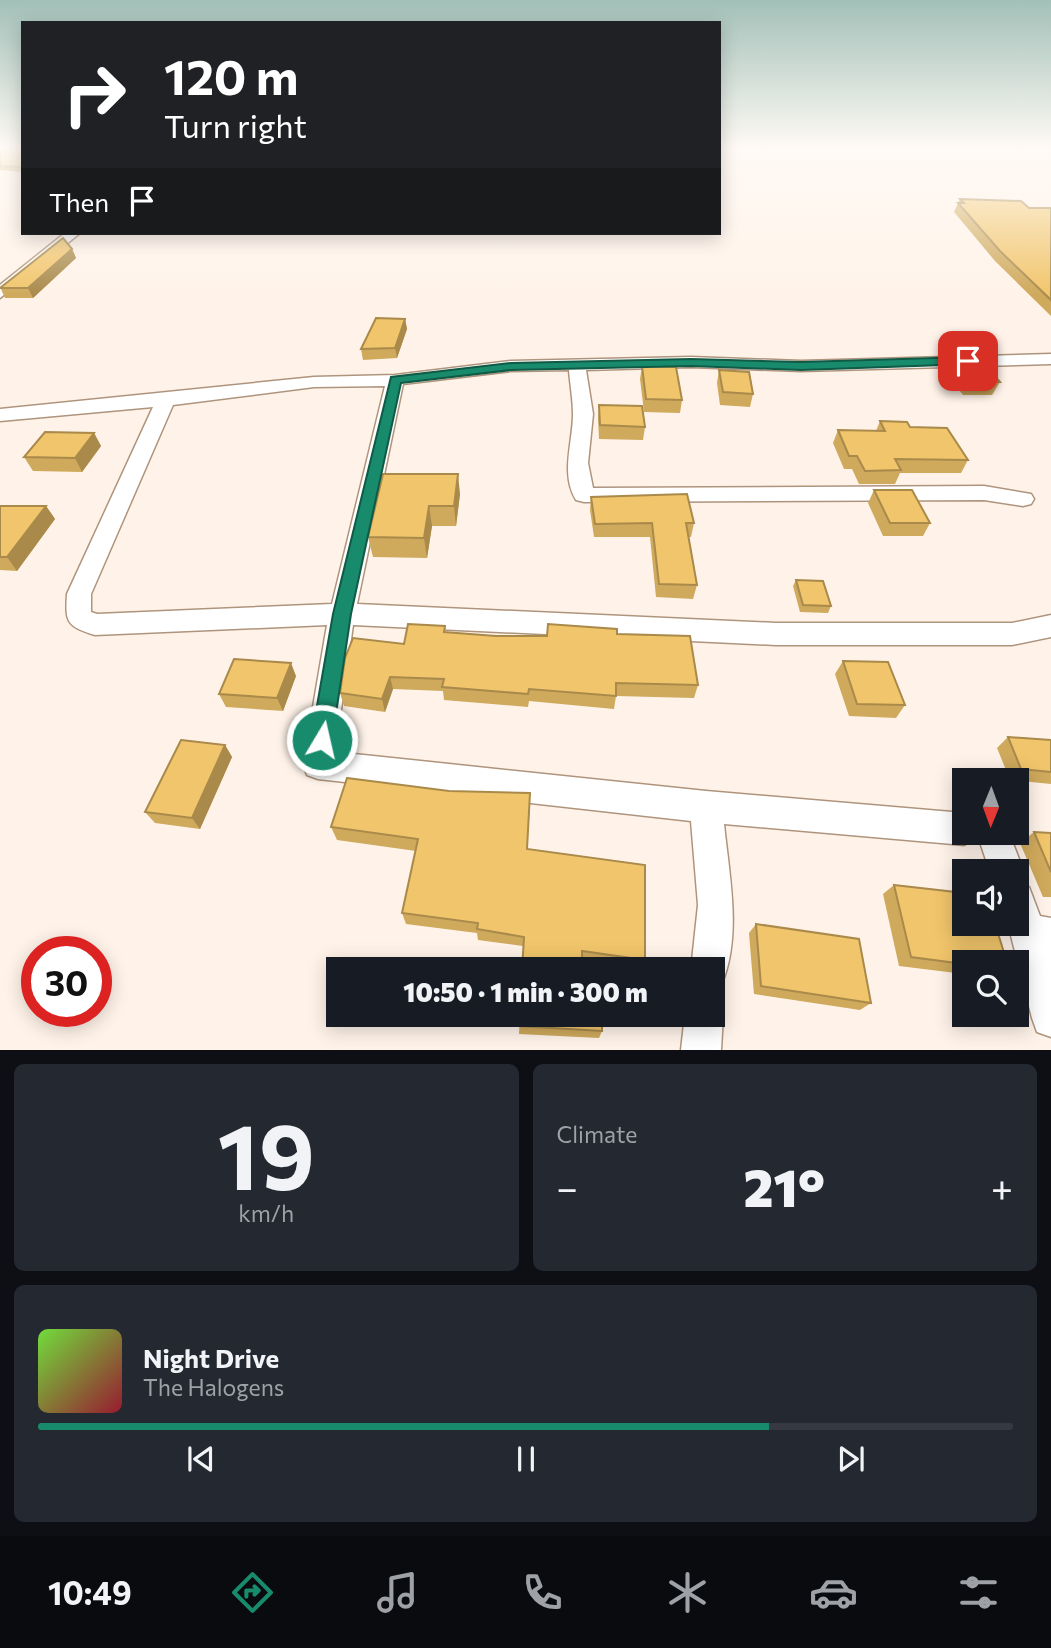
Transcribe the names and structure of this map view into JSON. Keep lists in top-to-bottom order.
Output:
{
  "north": "bottom",
  "page": {
    "turn": ["120 m", "Turn right"],
    "then": "Then",
    "limit": "30",
    "trip": "10:50 · 1 min · 300 m",
    "tile": [
      ["19", "km/h"],
      "Climate"
    ],
    "heat": ["−", "21°", "+"],
    "song": ["Night Drive", "The Halogens"],
    "tabs": "10:49"
  }
}
